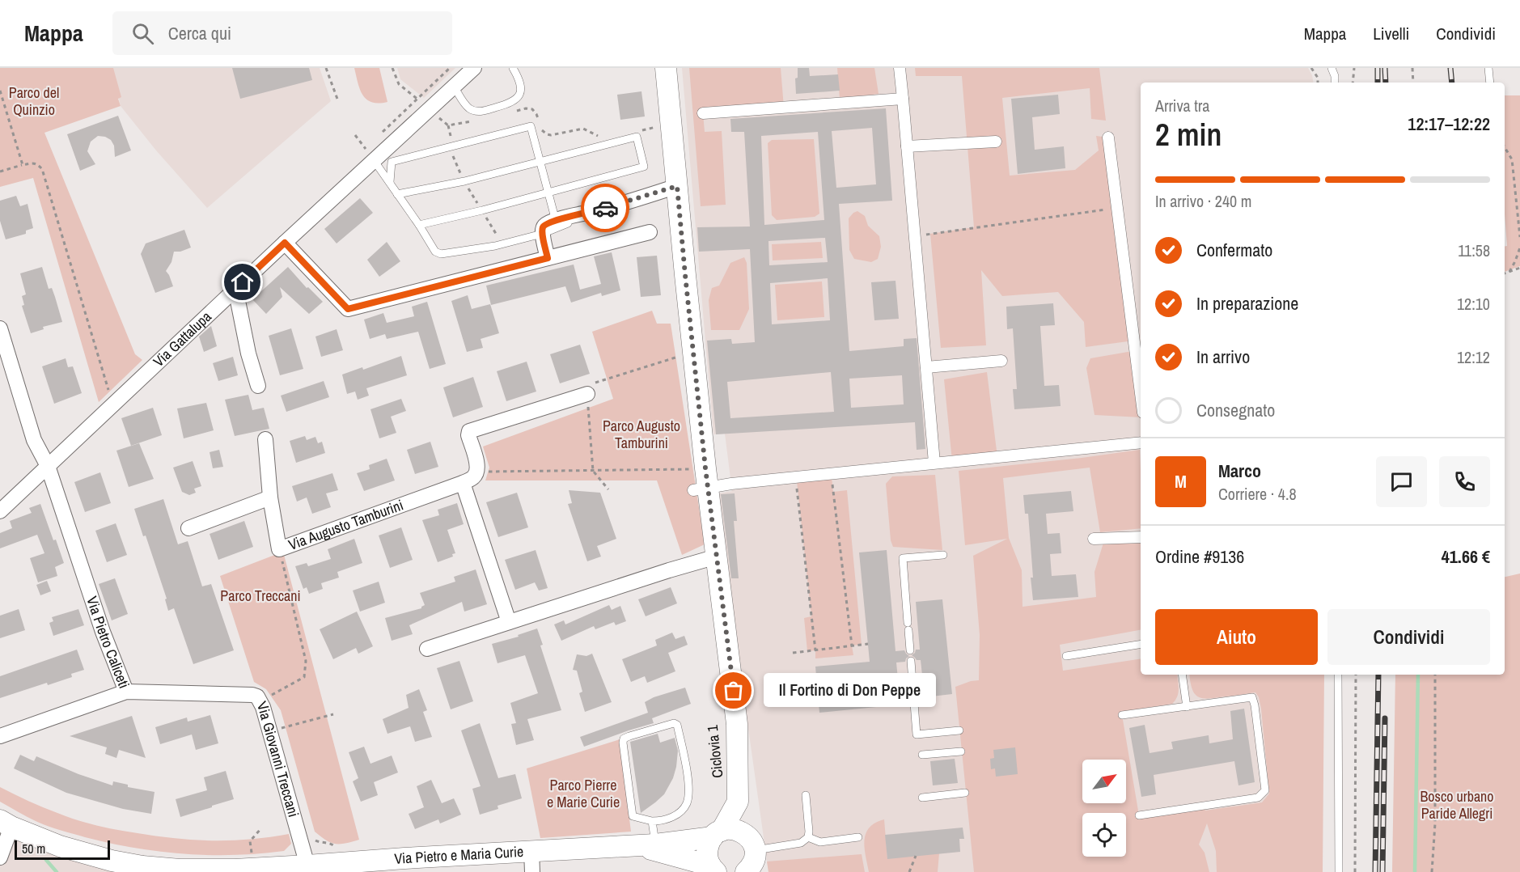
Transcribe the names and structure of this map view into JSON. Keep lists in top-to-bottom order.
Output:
{
  "streets": {
    "main road": ["Via Pietro e Maria Curie"],
    "street": [
      "Via Gattalupa",
      "Via Augusto Tamburini",
      "Via Pietro Caliceti",
      "Via Giovanni Treccani"
    ]
  },
  "crossings": [
    ["Via Gattalupa", "Via Pietro Caliceti"],
    ["Via Pietro Caliceti", "Via Giovanni Treccani"],
    ["Via Giovanni Treccani", "Via Pietro e Maria Curie"]
  ],
  "parks": [
    "Parco del Quinzio",
    "Parco Augusto Tamburini",
    "Parco Treccani",
    "Parco Pierre e Marie Curie",
    "Bosco urbano Paride Allegri"
  ],
  "places": ["Il Fortino di Don Peppe"],
  "scale_bar": "50 m",
  "north": "top right",
  "page": {
    "header": "Mappa",
    "search": "Cerca qui",
    "nav": ["Mappa", "Livelli", "Condividi"],
    "heading": ["2 min", "Arriva tra", "12:17–12:22"],
    "panel": [
      "Marco",
      "Corriere · 4.8",
      "Ordine #9136",
      "41.66 €"
    ],
    "bar": "In arrivo · 240 m",
    "list": [
      ["Confermato", "11:58"],
      ["In preparazione", "12:10"],
      ["In arrivo", "12:12"],
      "Consegnato"
    ],
    "round": "M",
    "buttons": ["Aiuto", "Condividi"],
    "bubble": "Il Fortino di Don Peppe",
    "scale": "50 m"
  }
}
